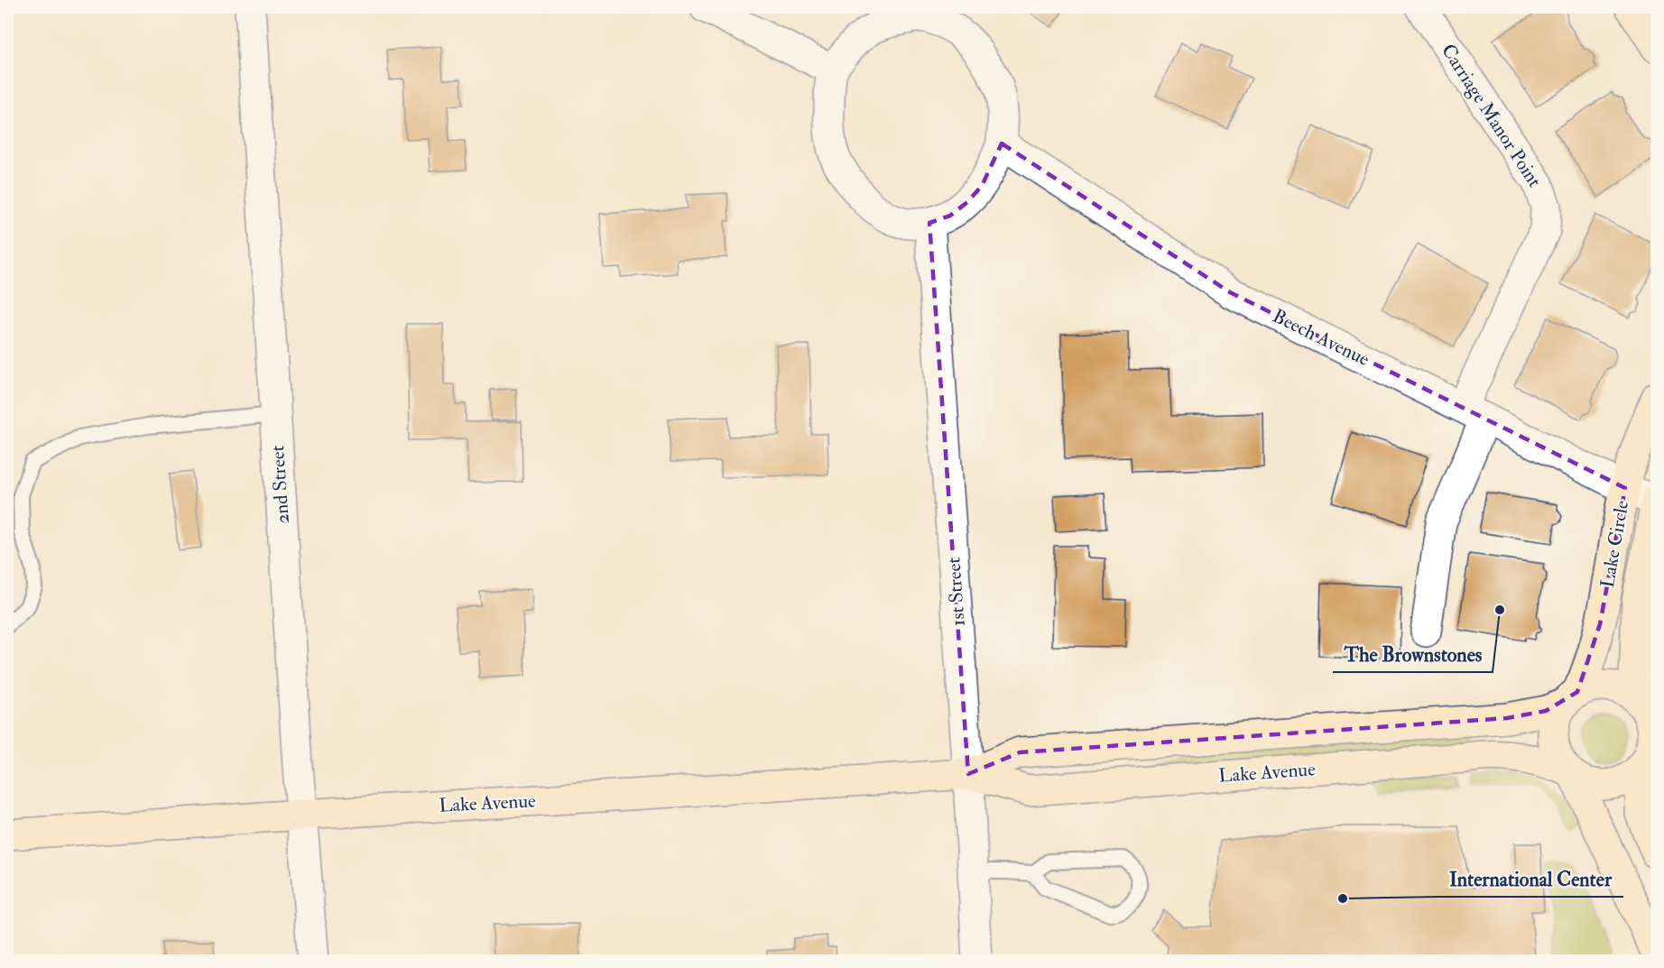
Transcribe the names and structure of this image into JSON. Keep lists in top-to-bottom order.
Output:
{
  "streets": {
    "main road": ["Lake Circle", "Lake Avenue"],
    "street": [
      "Carriage Manor Point",
      "Beech Avenue",
      "2nd Street",
      "1st Street"
    ]
  },
  "crossings": [
    ["Carriage Manor Point", "Beech Avenue"],
    ["Beech Avenue", "Lake Circle"],
    ["Beech Avenue", "1st Street"],
    ["2nd Street", "Lake Avenue"],
    ["Lake Circle", "Lake Avenue"],
    ["1st Street", "Lake Avenue"]
  ],
  "places": ["The Brownstones", "International Center"]
}
